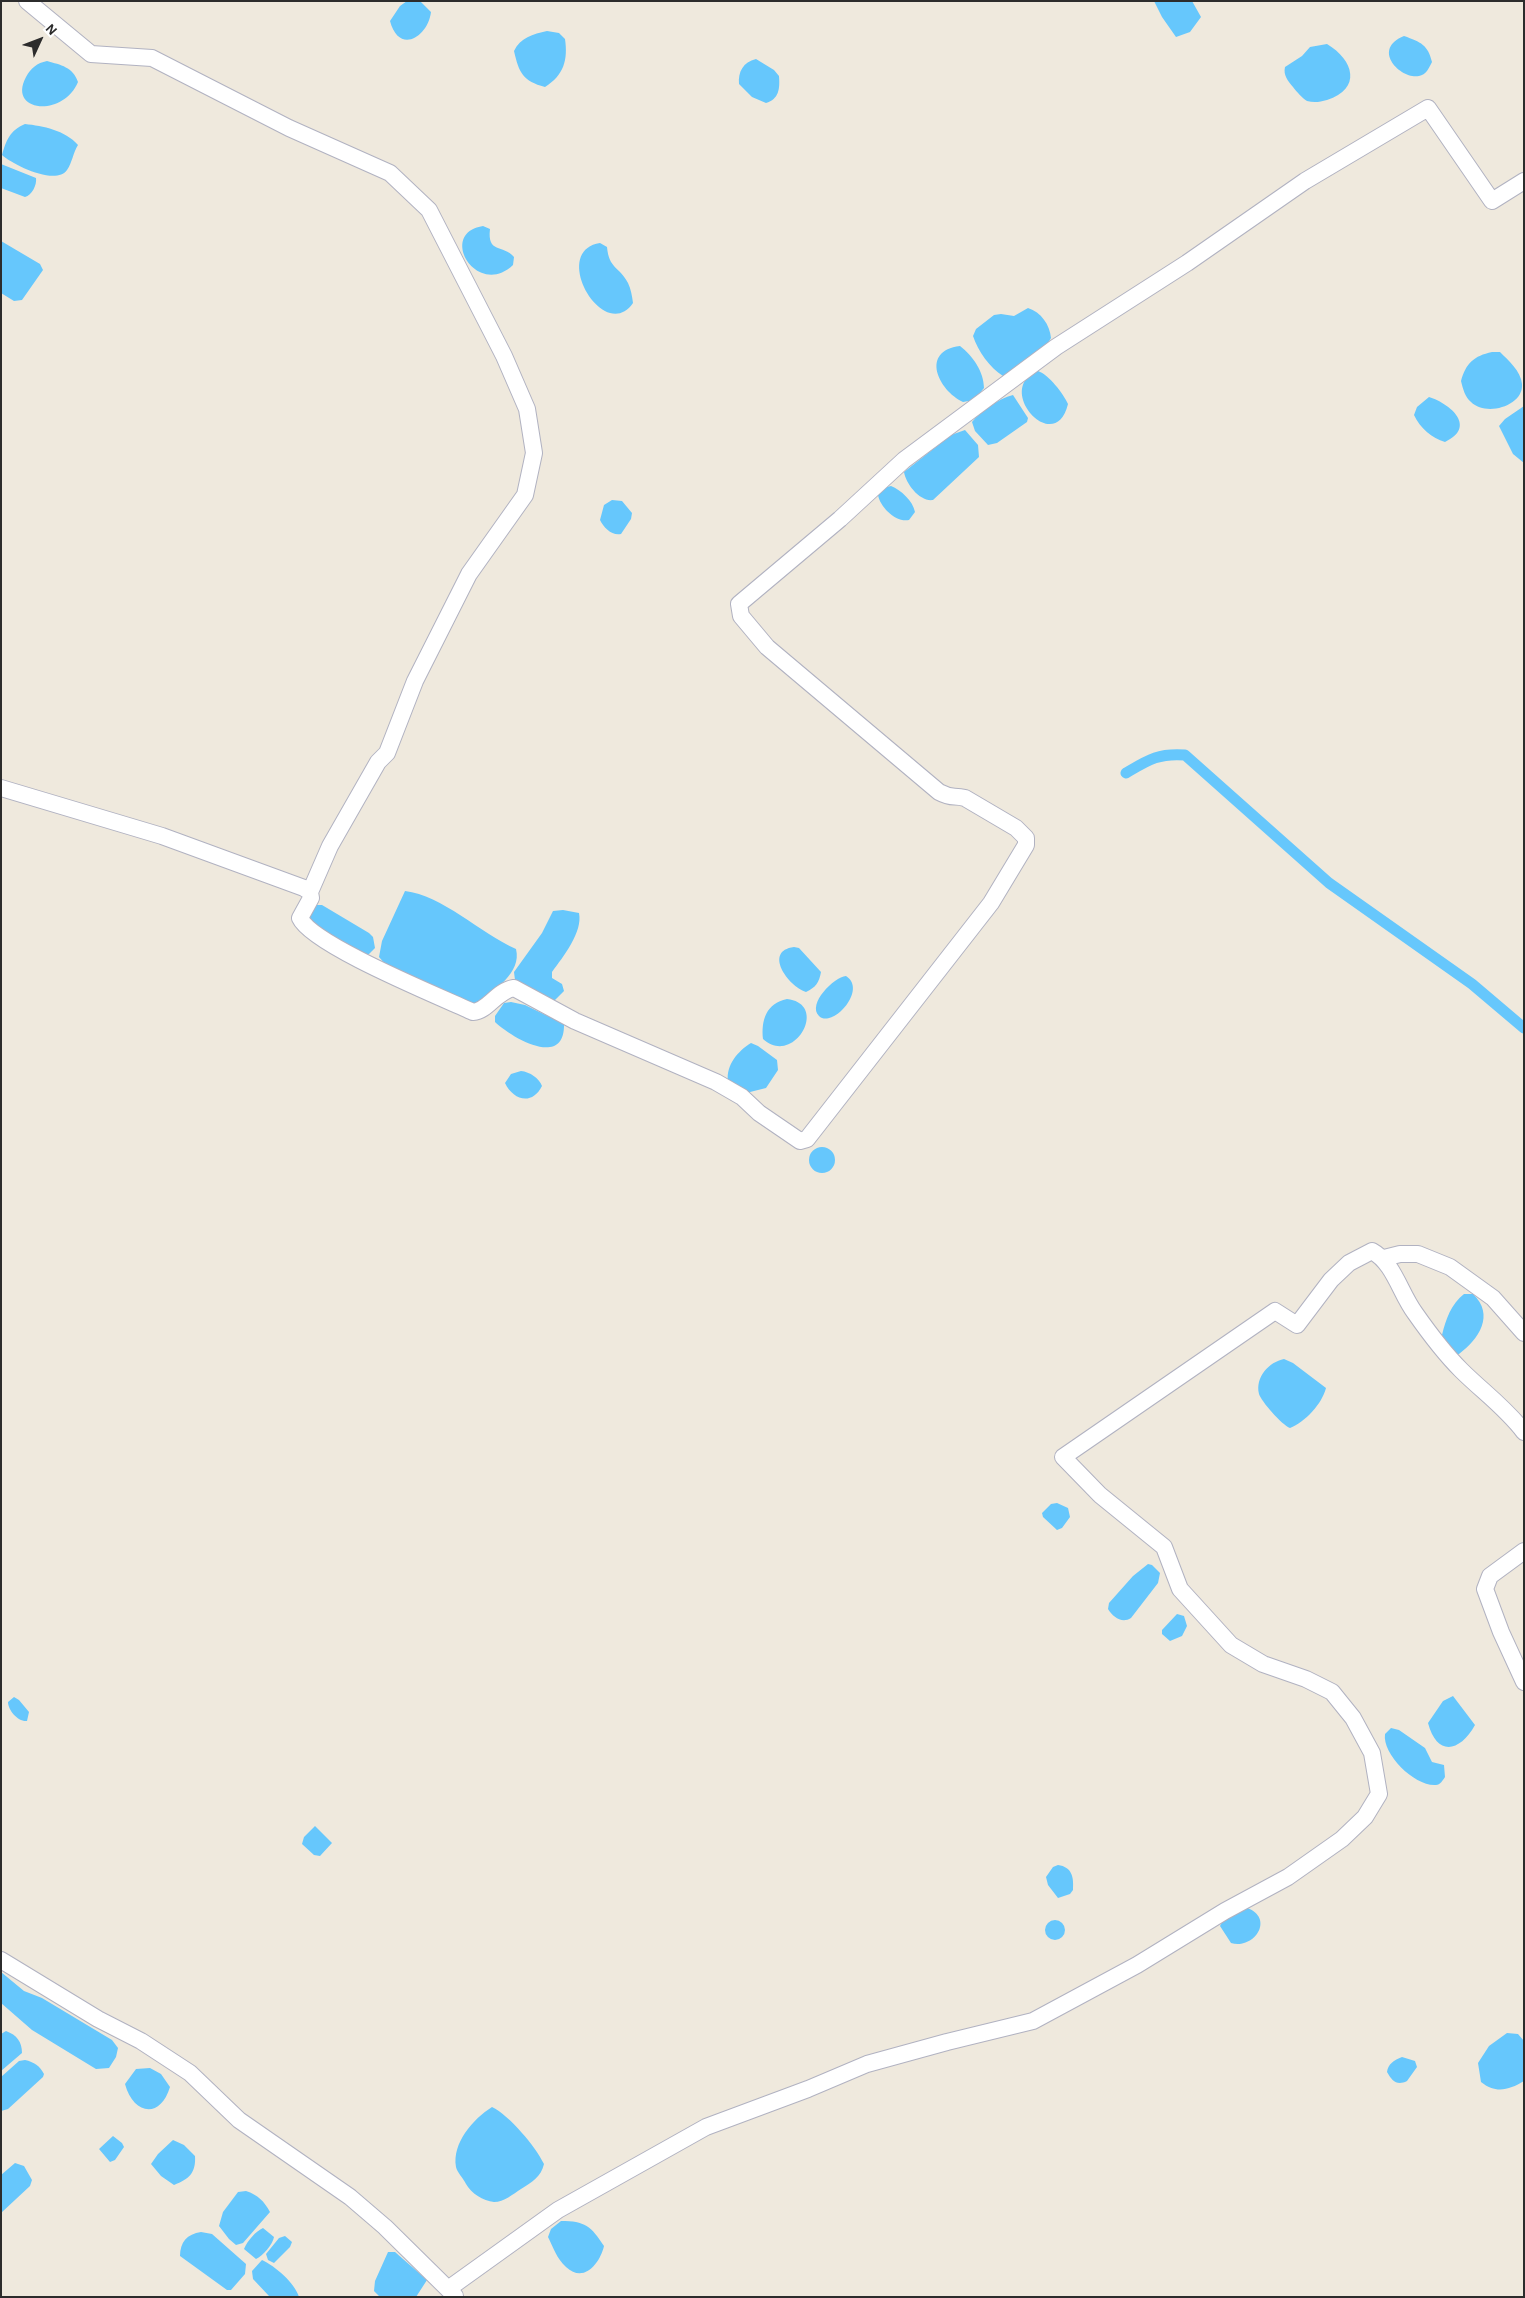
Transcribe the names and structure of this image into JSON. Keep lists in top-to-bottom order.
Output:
{
  "north": "top right"
}
